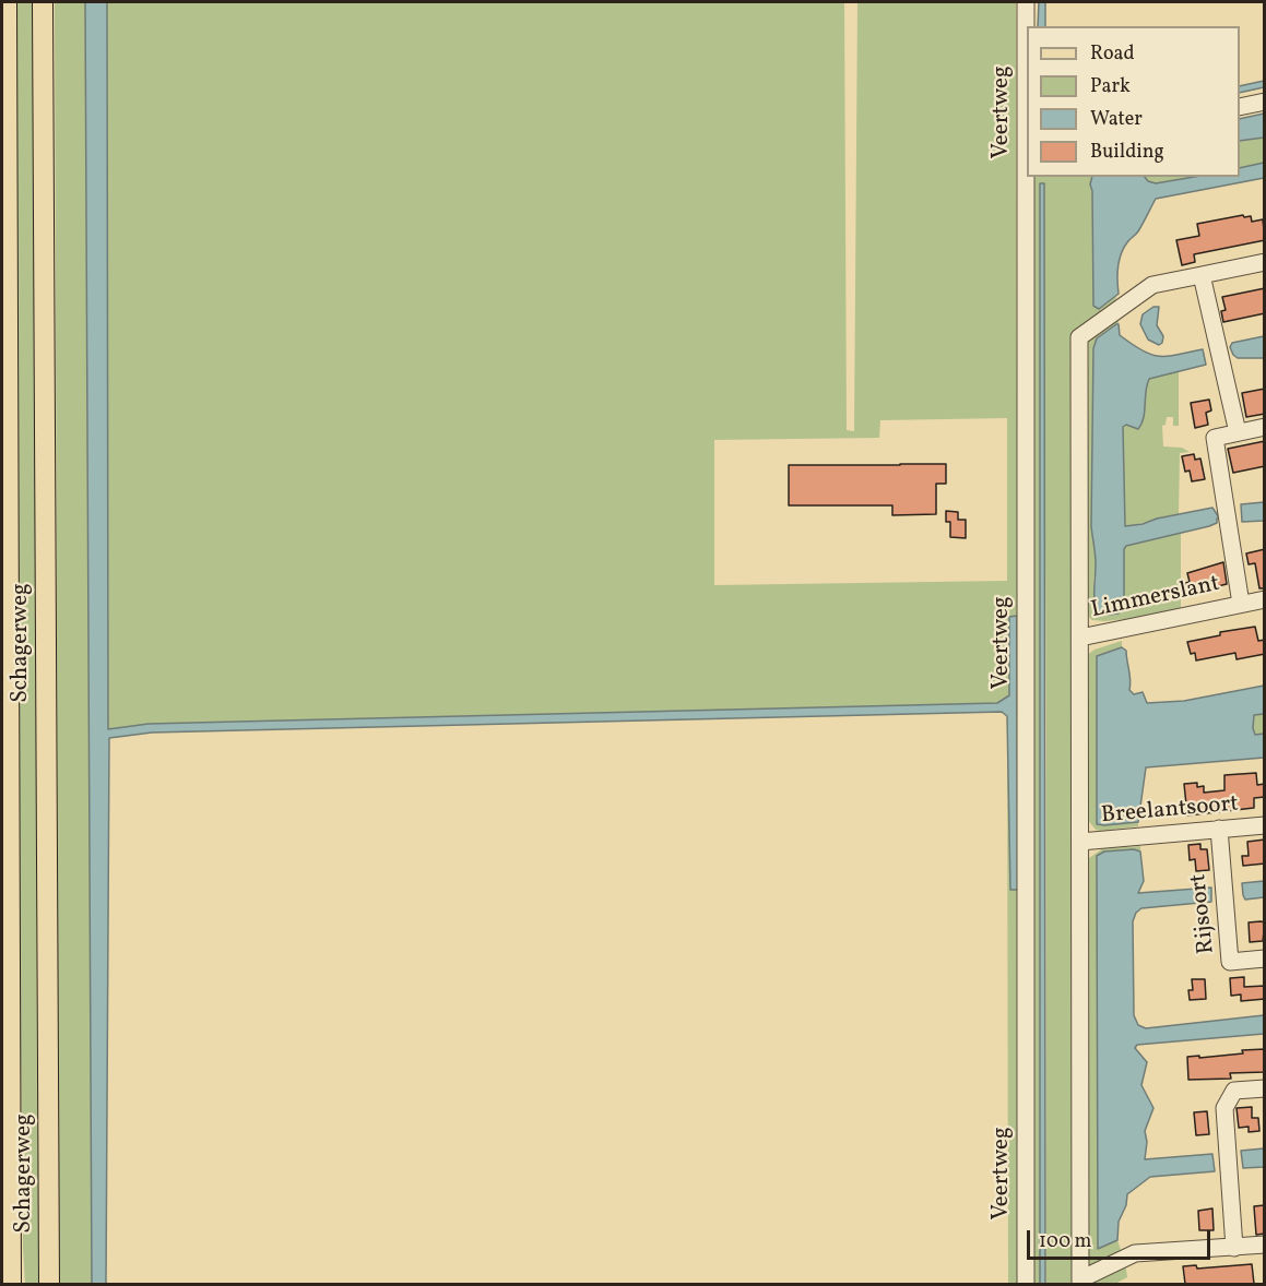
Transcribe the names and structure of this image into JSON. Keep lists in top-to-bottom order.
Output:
{
  "streets": {
    "main road": ["Schagerweg"],
    "street": [
      "Veertweg",
      "Limmerslant",
      "Breelantsoort",
      "Rijsoort"
    ]
  },
  "crossings": [
    ["Breelantsoort", "Rijsoort"]
  ],
  "legend": [
    "Road",
    "Park",
    "Water",
    "Building"
  ],
  "scale_bar": "100 m"
}
